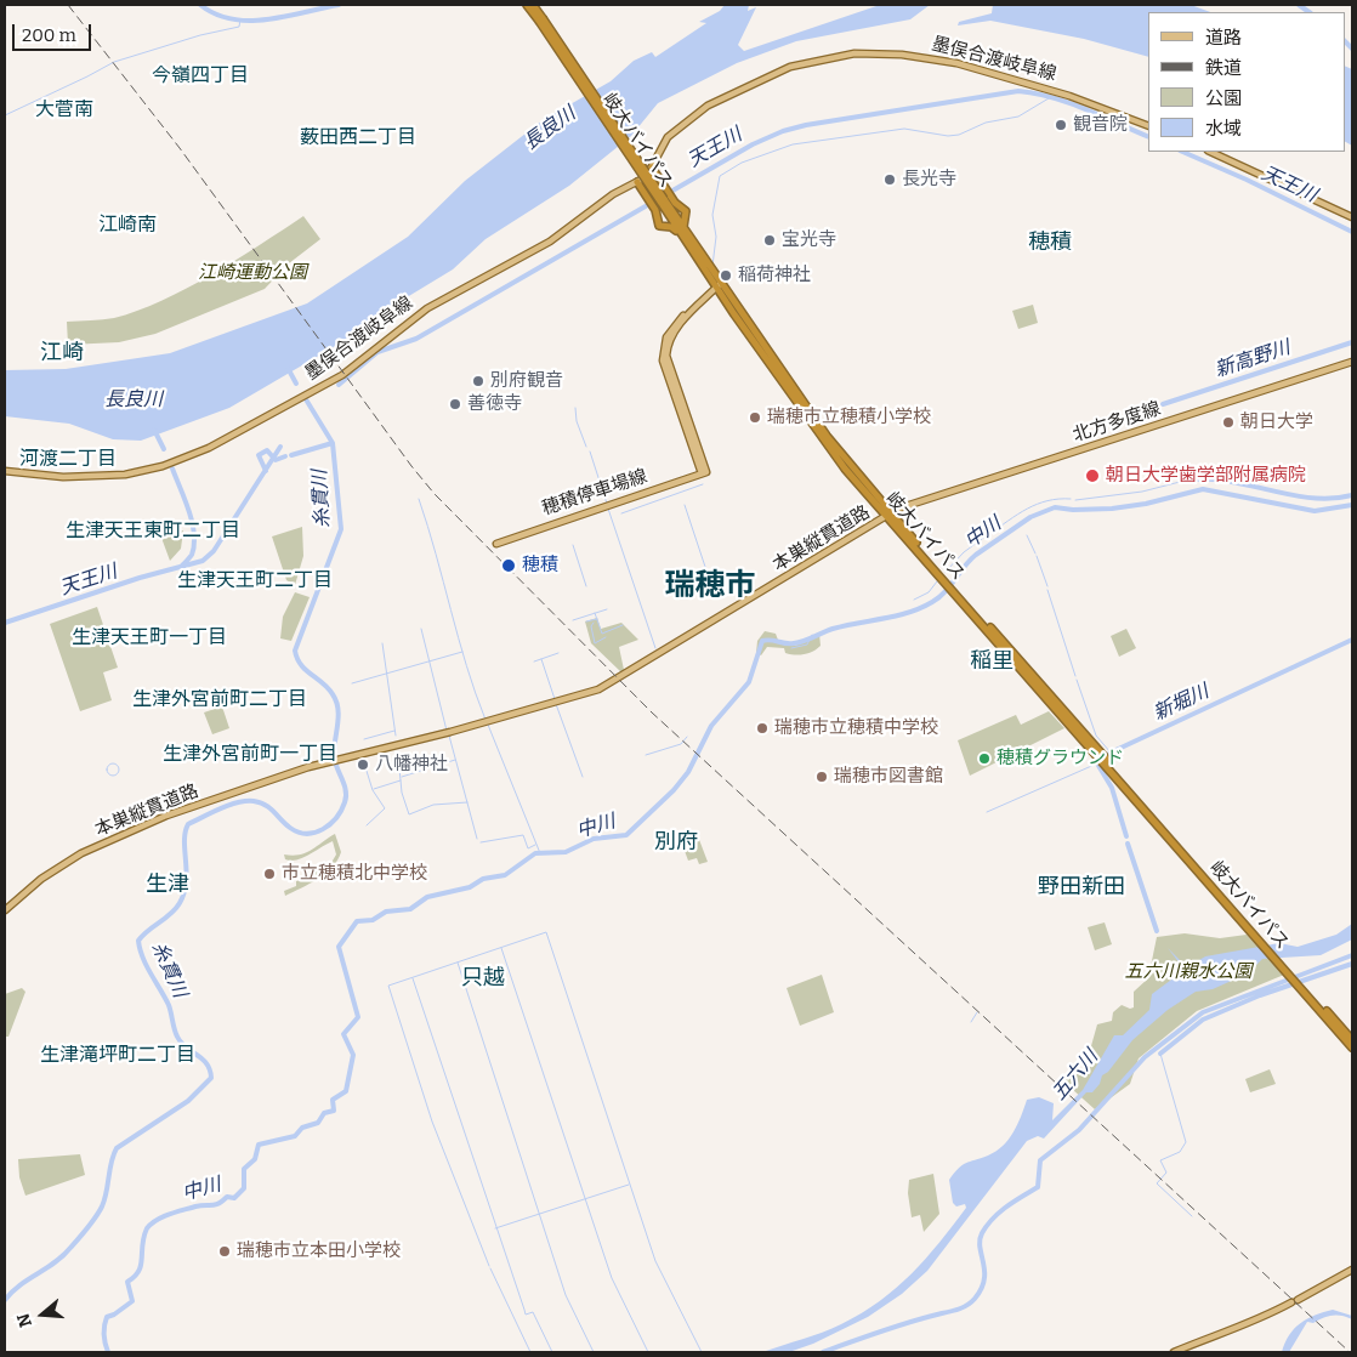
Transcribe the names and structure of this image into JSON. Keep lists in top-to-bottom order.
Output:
{
  "streets": {
    "highway": ["岐大バイパス"],
    "main road": [
      "墨俣合渡岐阜線",
      "北方多度線",
      "穂積停車場線",
      "本巣縦貫道路"
    ]
  },
  "crossings": [
    ["岐大バイパス", "北方多度線"],
    ["岐大バイパス", "穂積停車場線"],
    ["岐大バイパス", "本巣縦貫道路"],
    ["北方多度線", "本巣縦貫道路"]
  ],
  "districts": [
    "今嶺四丁目",
    "大菅南",
    "薮田西二丁目",
    "江崎南",
    "穂積",
    "江崎",
    "河渡二丁目",
    "生津天王東町二丁目",
    "生津天王町二丁目",
    "瑞穂市",
    "生津天王町一丁目",
    "稲里",
    "生津外宮前町二丁目",
    "生津外宮前町一丁目",
    "別府",
    "生津",
    "野田新田",
    "只越",
    "生津滝坪町二丁目"
  ],
  "water": [
    "長良川",
    "天王川",
    "新高野川",
    "糸貫川",
    "中川",
    "新堀川",
    "五六川"
  ],
  "parks": ["江崎運動公園", "五六川親水公園"],
  "places": [
    "観音院",
    "長光寺",
    "宝光寺",
    "稲荷神社",
    "別府観音",
    "善徳寺",
    "瑞穂市立穂積小学校",
    "朝日大学",
    "朝日大学歯学部附属病院",
    "穂積",
    "瑞穂市立穂積中学校",
    "穂積グラウンド",
    "八幡神社",
    "瑞穂市図書館",
    "市立穂積北中学校",
    "瑞穂市立本田小学校"
  ],
  "legend": [
    "道路",
    "鉄道",
    "公園",
    "水域"
  ],
  "scale_bar": "200 m",
  "north": "left"
}
